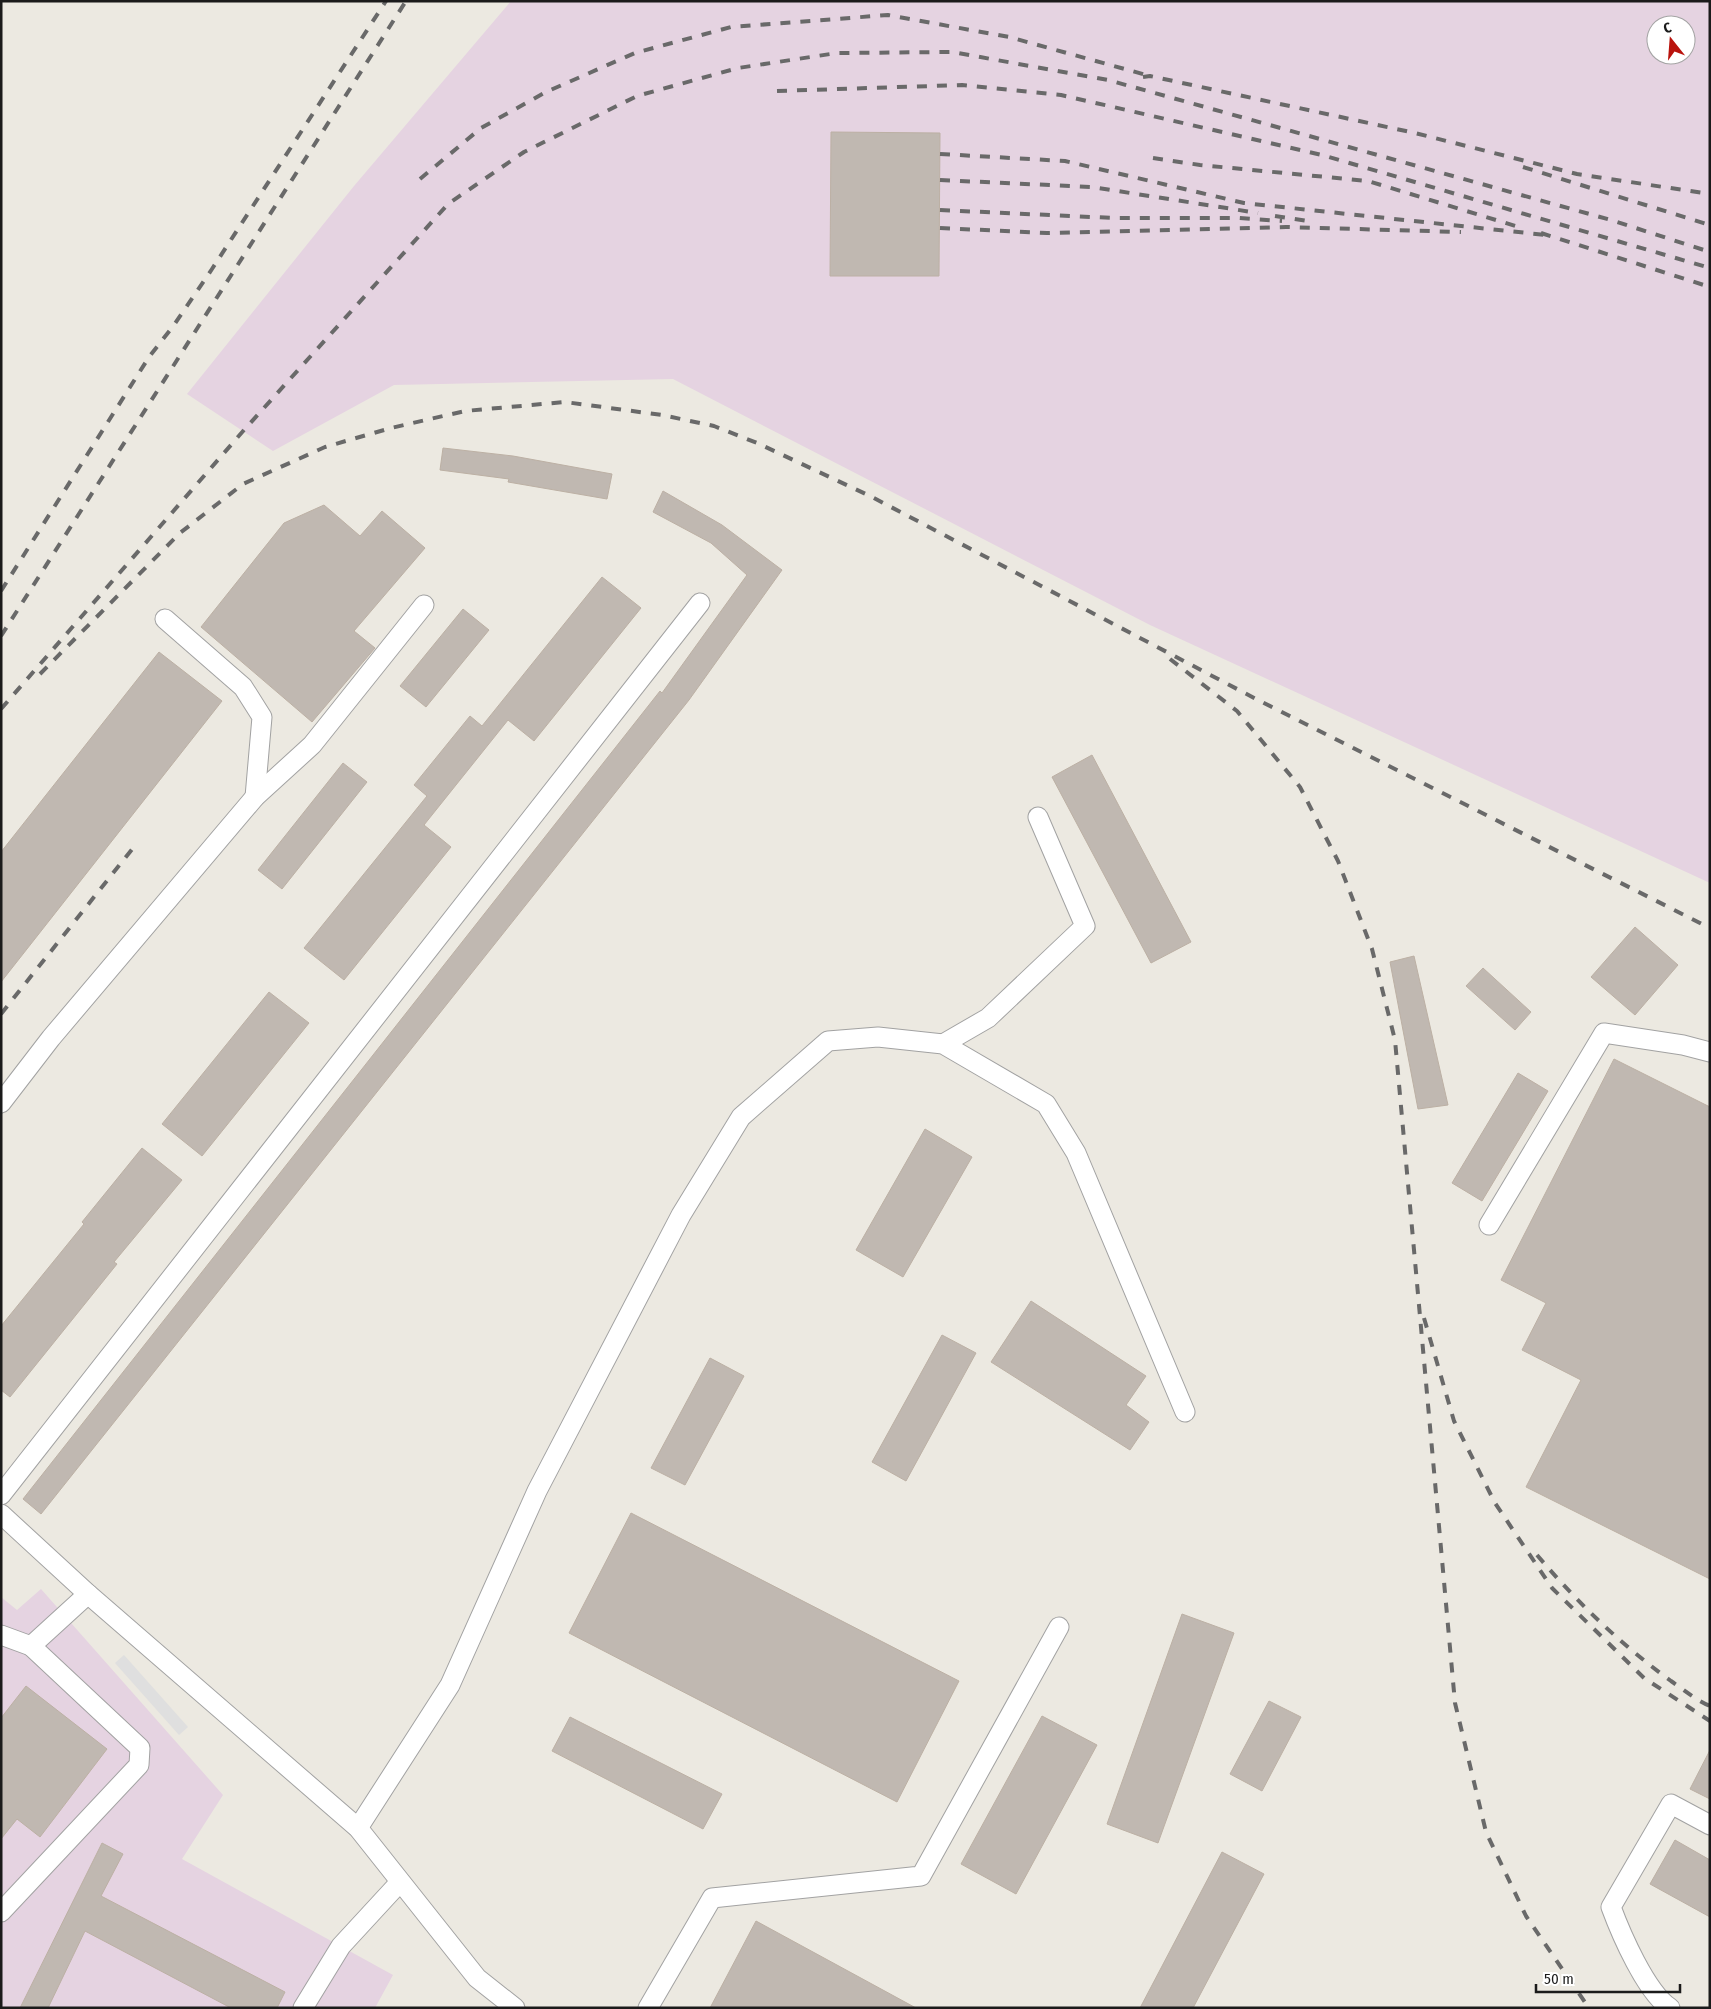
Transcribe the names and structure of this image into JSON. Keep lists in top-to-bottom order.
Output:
{
  "scale_bar": "50 m",
  "north": "top"
}
